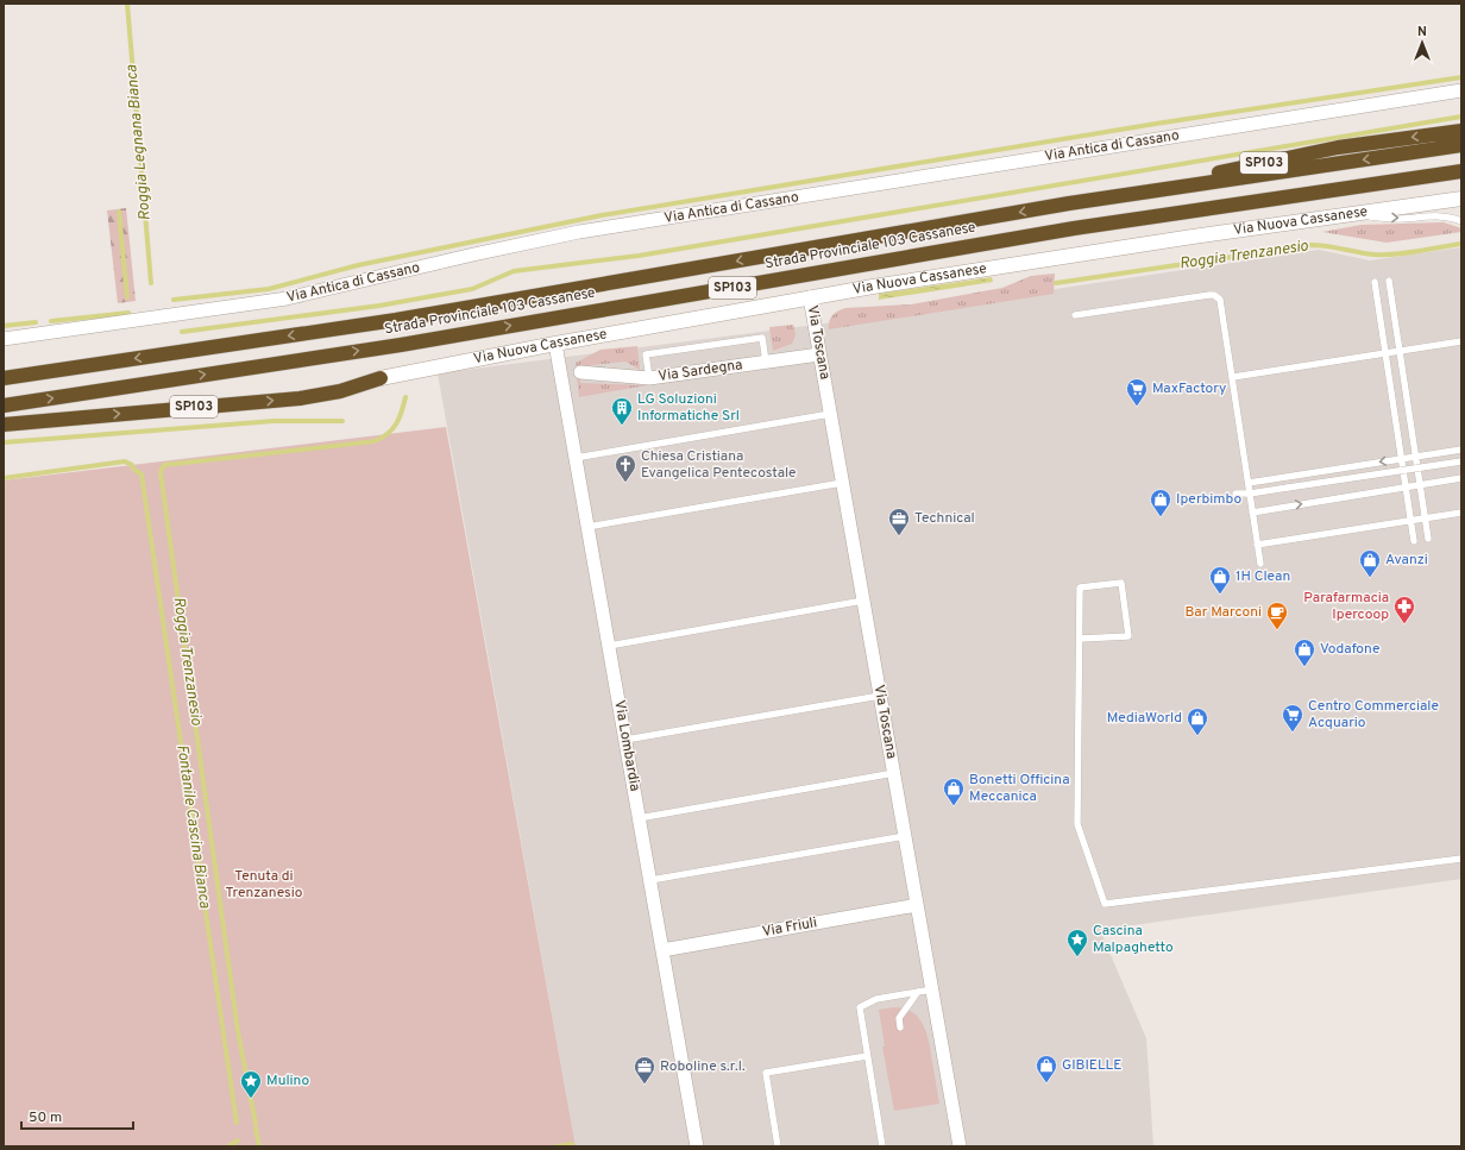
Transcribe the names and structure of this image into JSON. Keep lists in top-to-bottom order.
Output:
{
  "streets": {
    "highway": ["SP103", "Strada Provinciale 103 Cassanese"],
    "street": [
      "Via Antica di Cassano",
      "Via Nuova Cassanese",
      "Via Toscana",
      "Via Sardegna",
      "Via Lombardia",
      "Via Friuli"
    ]
  },
  "crossings": [
    ["SP103", "Via Nuova Cassanese"],
    ["SP103", "Strada Provinciale 103 Cassanese"],
    ["Via Nuova Cassanese", "Via Toscana"],
    ["Via Nuova Cassanese", "Via Lombardia"],
    ["Via Toscana", "Via Sardegna"],
    ["Via Toscana", "Via Friuli"],
    ["Via Lombardia", "Via Friuli"]
  ],
  "water": ["Roggia Legnana Bianca", "Roggia Trenzanesio", "Fontanile Cascina Bianca"],
  "parks": ["Tenuta di Trenzanesio"],
  "places": {
    "supermarket": ["MaxFactory", "Centro Commerciale Acquario"],
    "building": ["LG Soluzioni Informatiche Srl"],
    "church": ["Chiesa Cristiana Evangelica Pentecostale"],
    "shop": [
      "Iperbimbo",
      "Avanzi",
      "1H Clean",
      "Vodafone",
      "MediaWorld",
      "Bonetti Officina Meccanica",
      "GIBIELLE"
    ],
    "office": ["Technical", "Roboline s.r.l."],
    "pharmacy": ["Parafarmacia Ipercoop"],
    "cafe": ["Bar Marconi"],
    "place": ["Cascina Malpaghetto", "Mulino"]
  },
  "scale_bar": "50 m",
  "north": "top"
}
